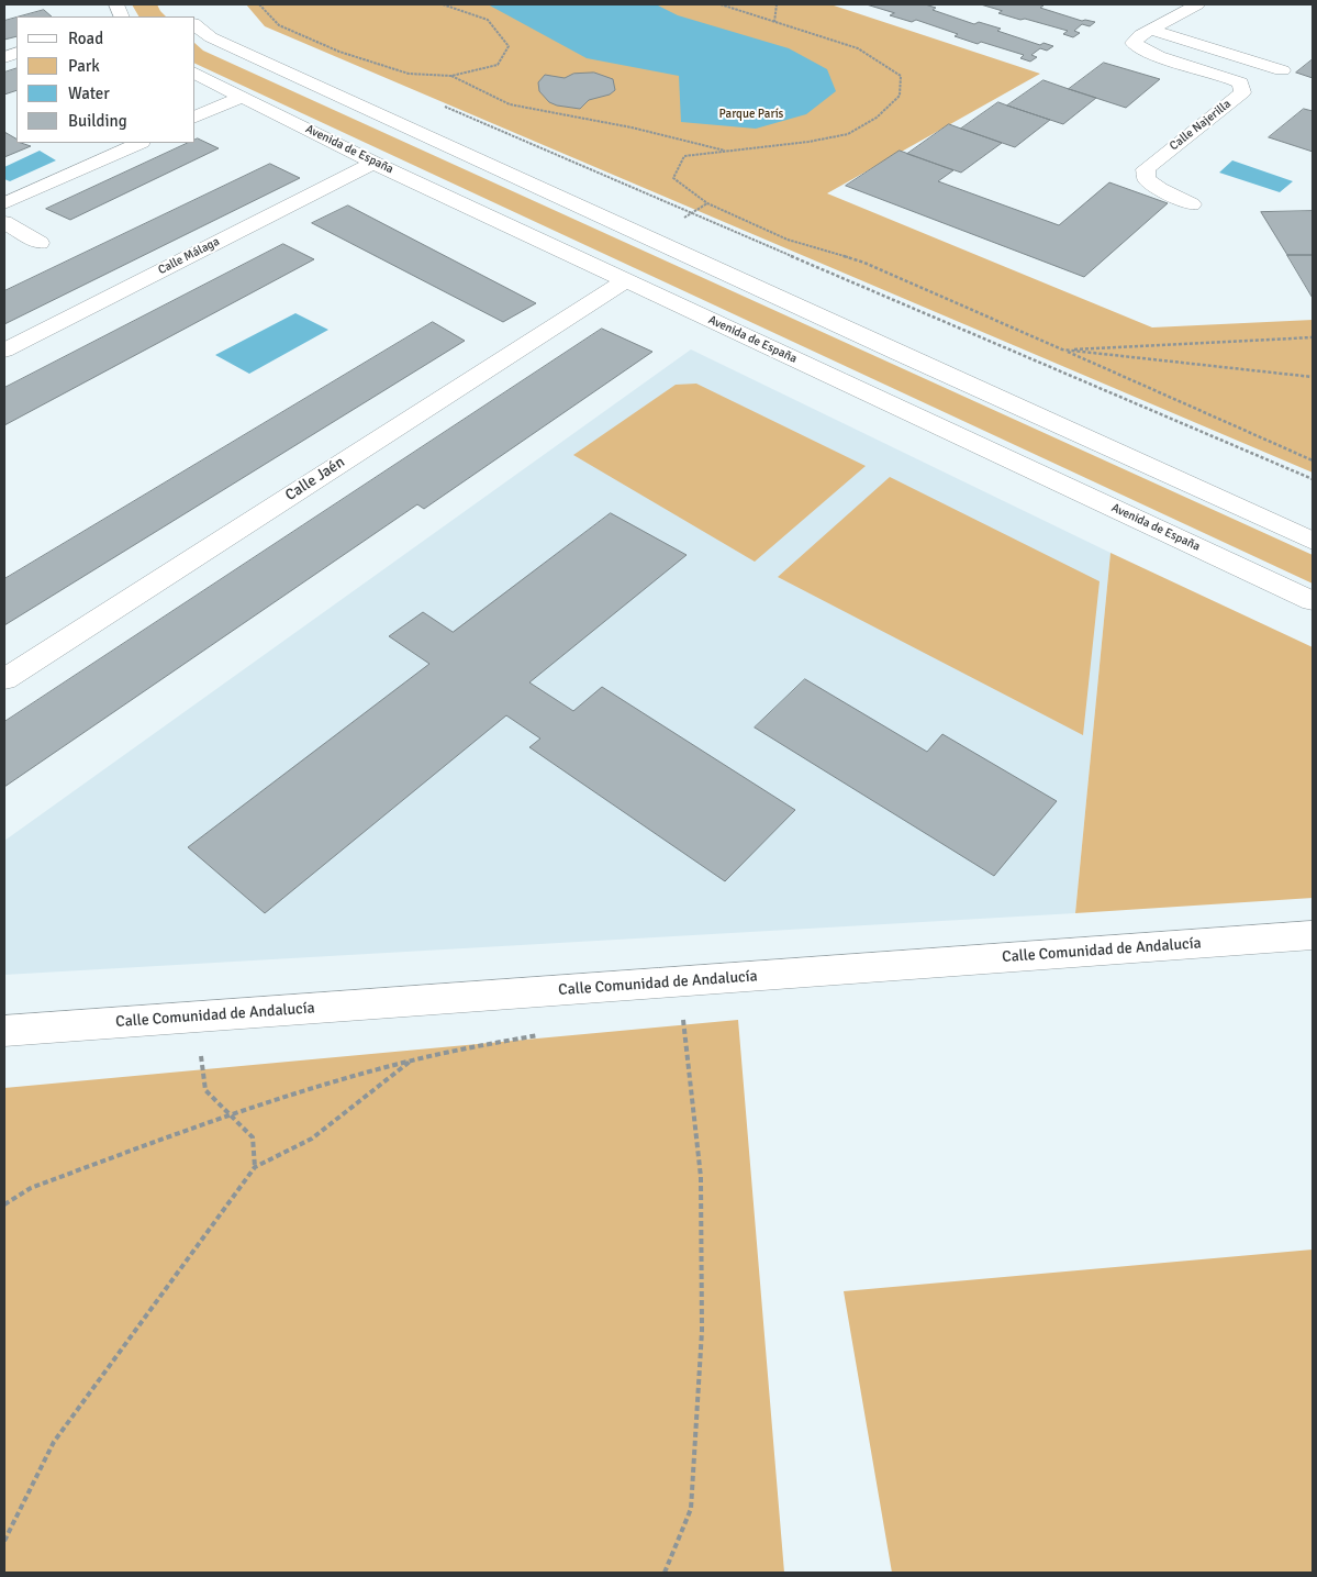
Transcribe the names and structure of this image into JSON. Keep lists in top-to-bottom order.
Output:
{
  "streets": {
    "street": [
      "Calle Najerilla",
      "Avenida de España",
      "Calle Málaga",
      "Calle Jaén",
      "Calle Comunidad de Andalucía"
    ]
  },
  "crossings": [
    ["Avenida de España", "Calle Málaga"],
    ["Avenida de España", "Calle Jaén"]
  ],
  "parks": ["Parque París"],
  "legend": [
    "Road",
    "Park",
    "Water",
    "Building"
  ]
}
